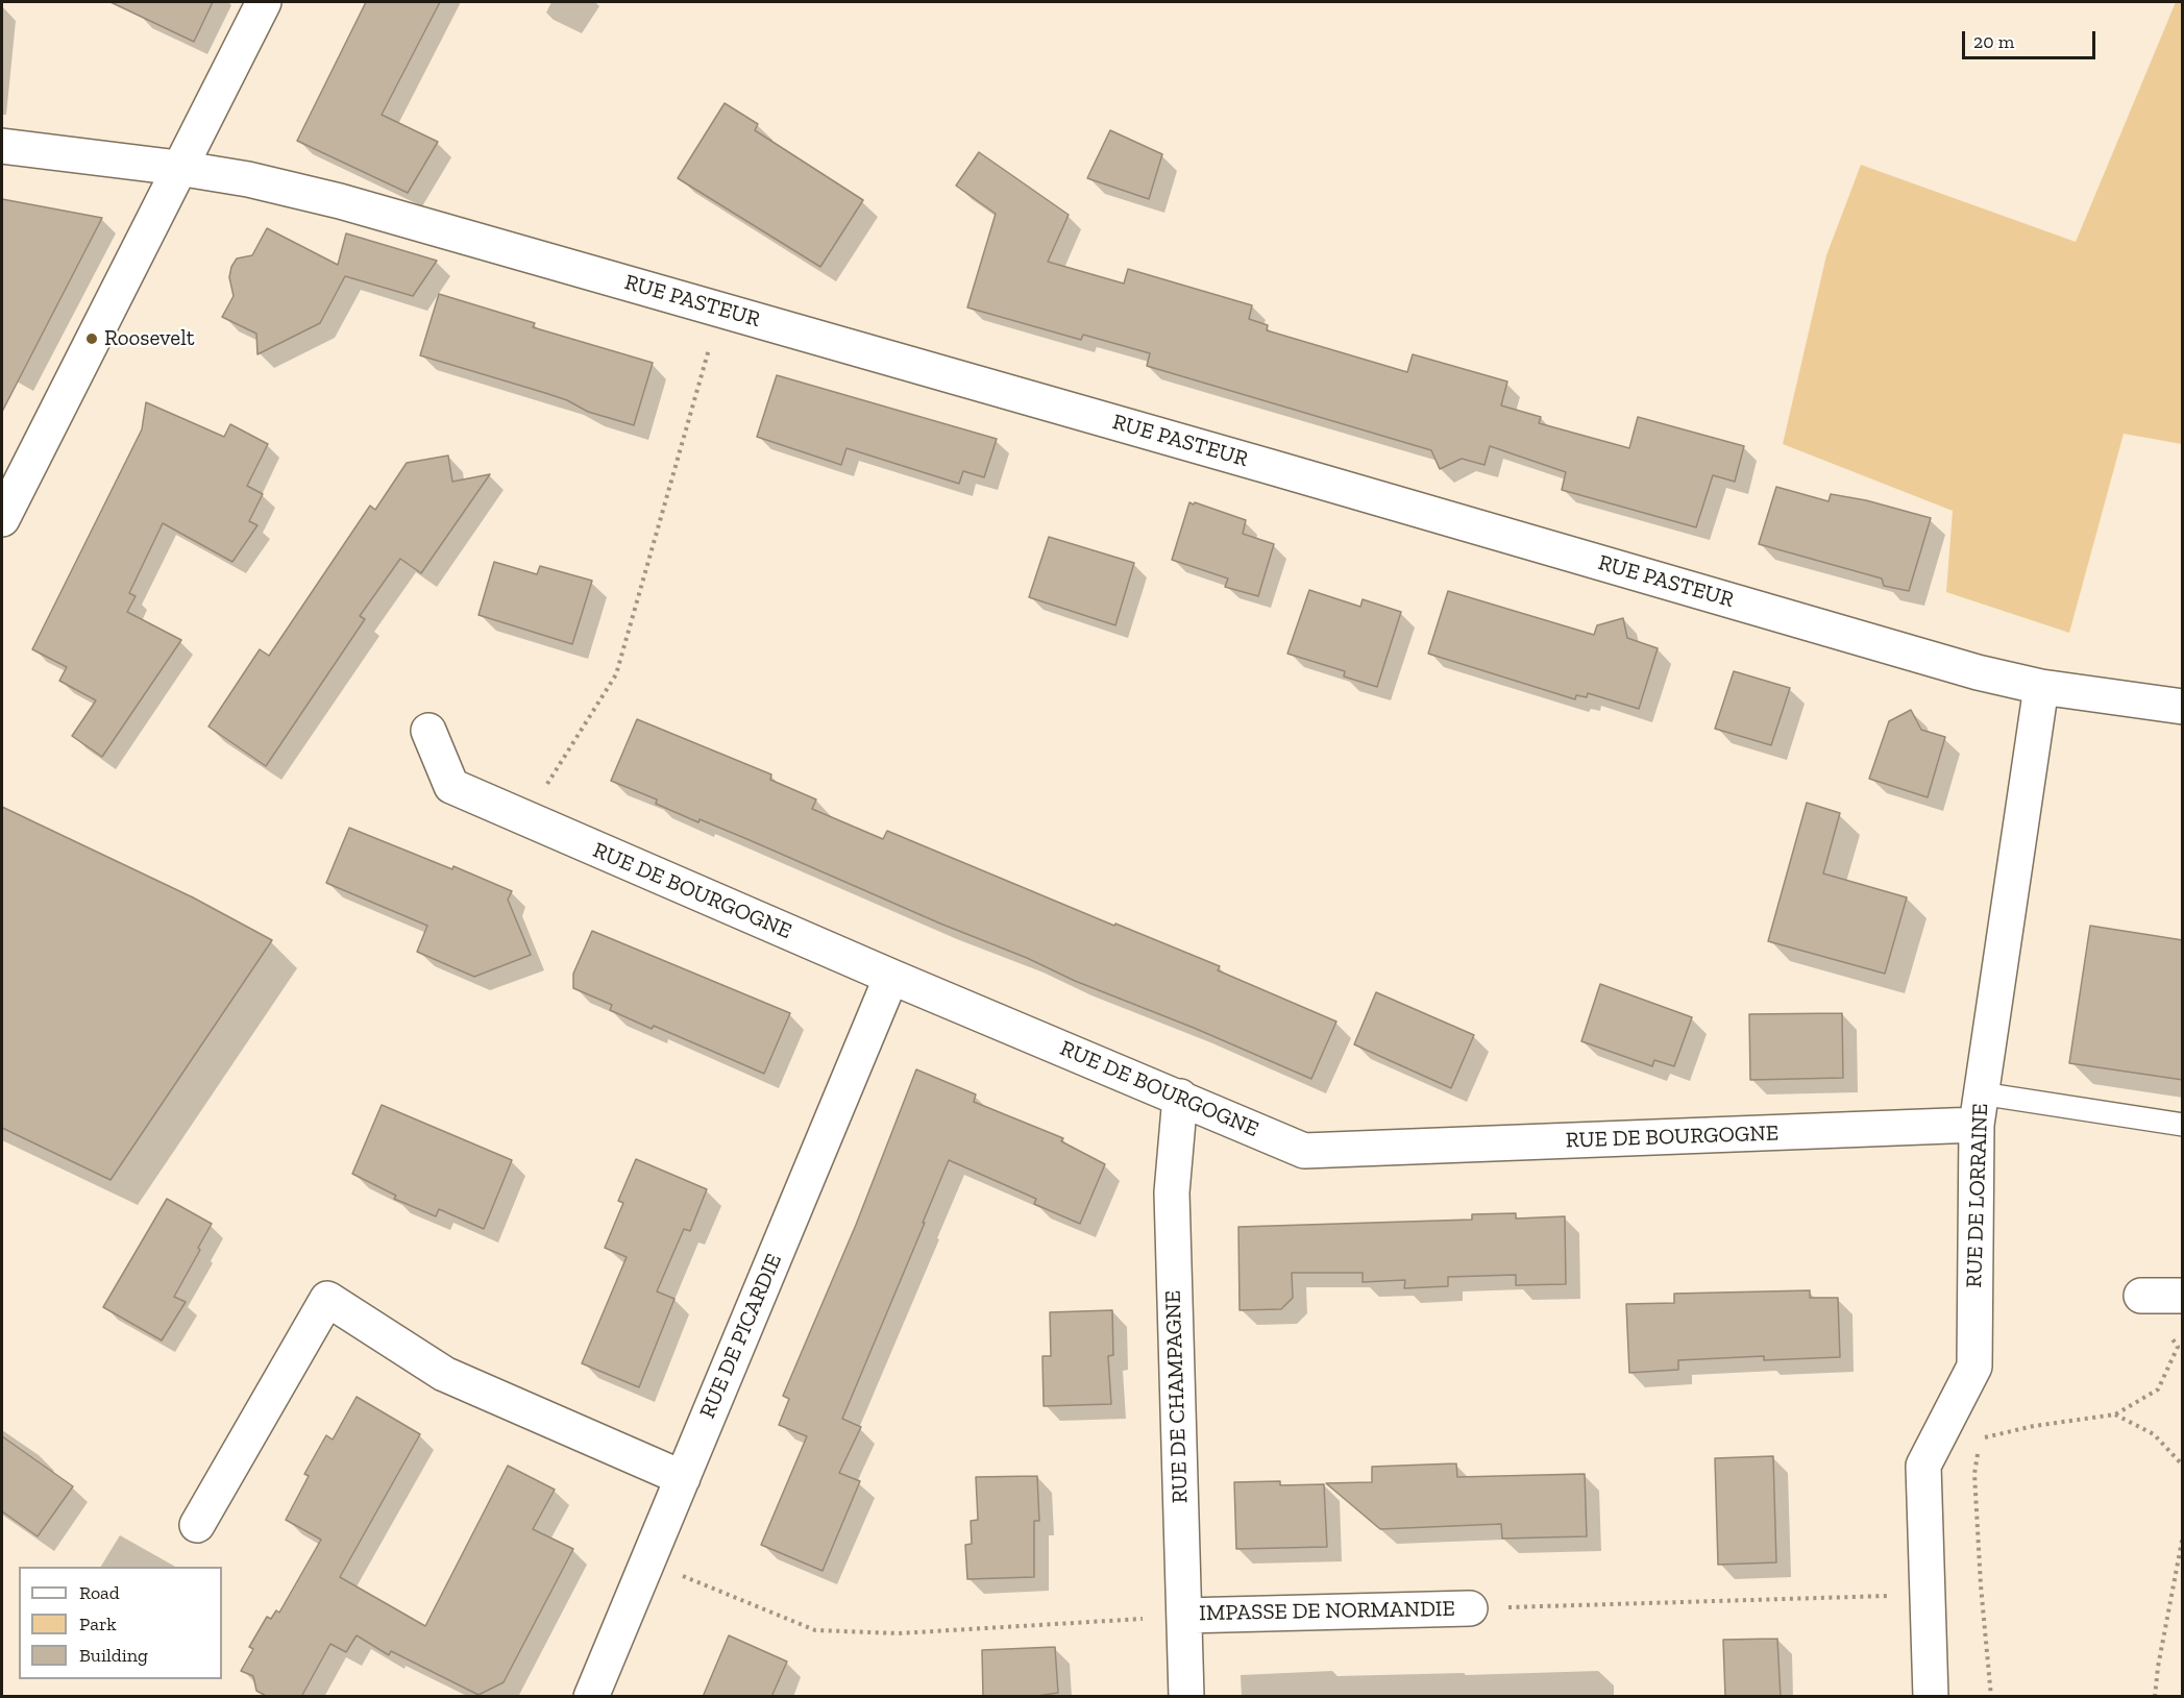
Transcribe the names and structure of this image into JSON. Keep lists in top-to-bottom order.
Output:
{
  "streets": {
    "street": [
      "RUE PASTEUR",
      "RUE DE BOURGOGNE",
      "RUE DE LORRAINE",
      "RUE DE PICARDIE",
      "RUE DE CHAMPAGNE",
      "IMPASSE DE NORMANDIE"
    ]
  },
  "crossings": [
    ["RUE PASTEUR", "RUE DE LORRAINE"],
    ["RUE DE BOURGOGNE", "RUE DE LORRAINE"],
    ["RUE DE BOURGOGNE", "RUE DE PICARDIE"],
    ["RUE DE BOURGOGNE", "RUE DE CHAMPAGNE"],
    ["RUE DE CHAMPAGNE", "IMPASSE DE NORMANDIE"]
  ],
  "places": ["Roosevelt"],
  "legend": ["Road", "Park", "Building"],
  "scale_bar": "20 m"
}
